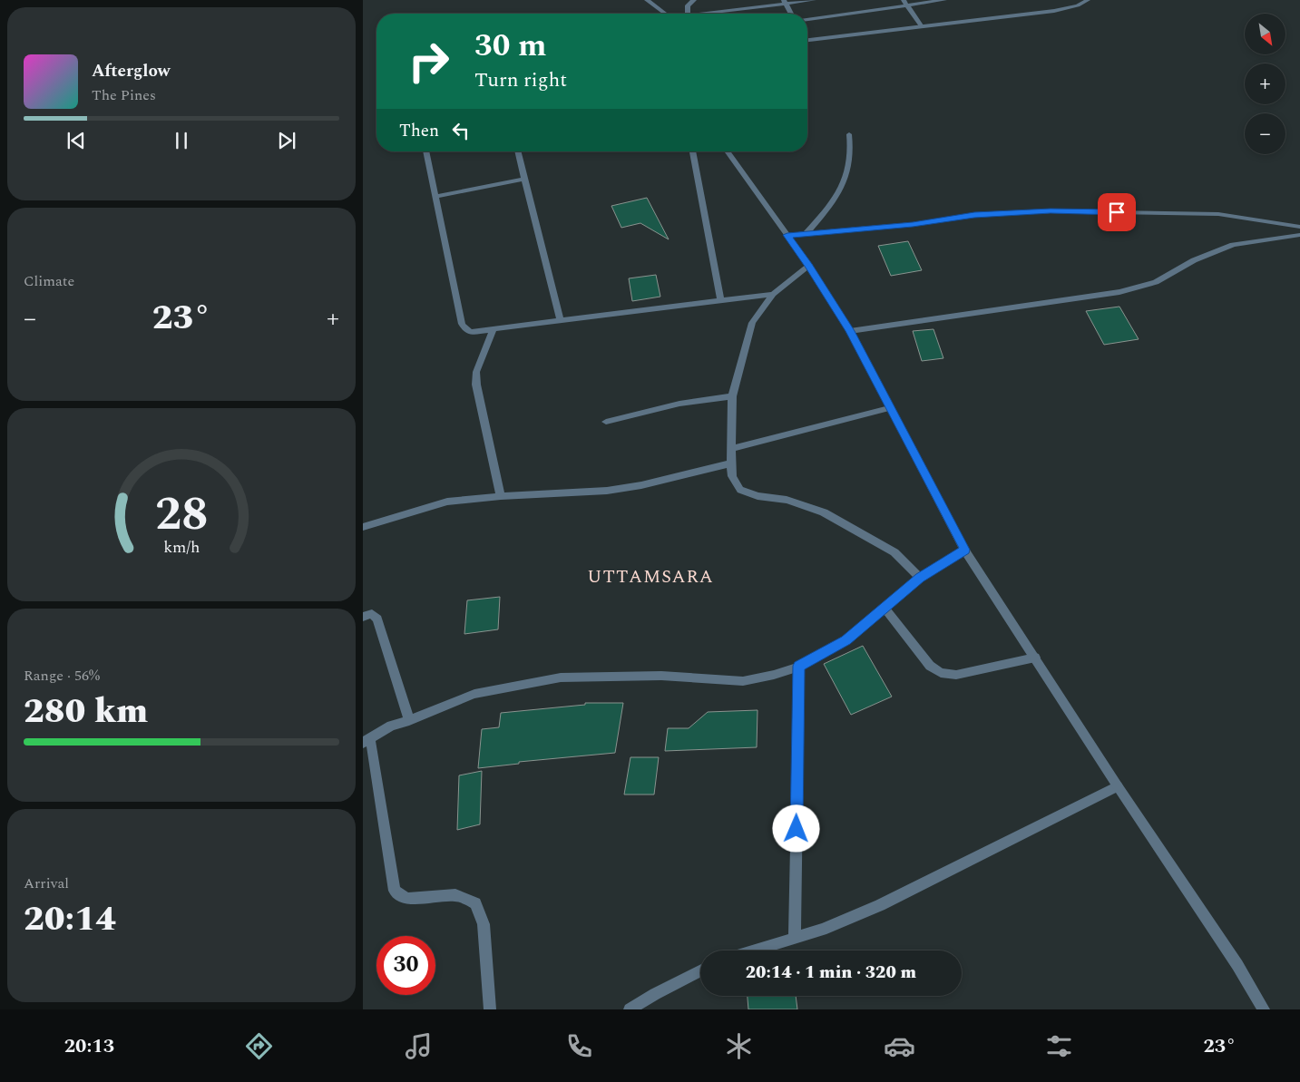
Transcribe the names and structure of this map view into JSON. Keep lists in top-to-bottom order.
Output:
{
  "districts": ["UTTAMSARA"],
  "north": "bottom right",
  "page": {
    "map_buttons": ["+", "−"],
    "turn": ["30 m", "Turn right"],
    "song": ["Afterglow", "The Pines"],
    "then": "Then",
    "tile": [
      "Climate",
      ["Range · 56%", "280 km"],
      ["Arrival", "20:14"]
    ],
    "heat": ["−", "23°", "+"],
    "limit": "30",
    "trip": "20:14 · 1 min · 320 m",
    "tabs": ["20:13", "23°"],
    "gauge": ["28", "km/h"]
  }
}
